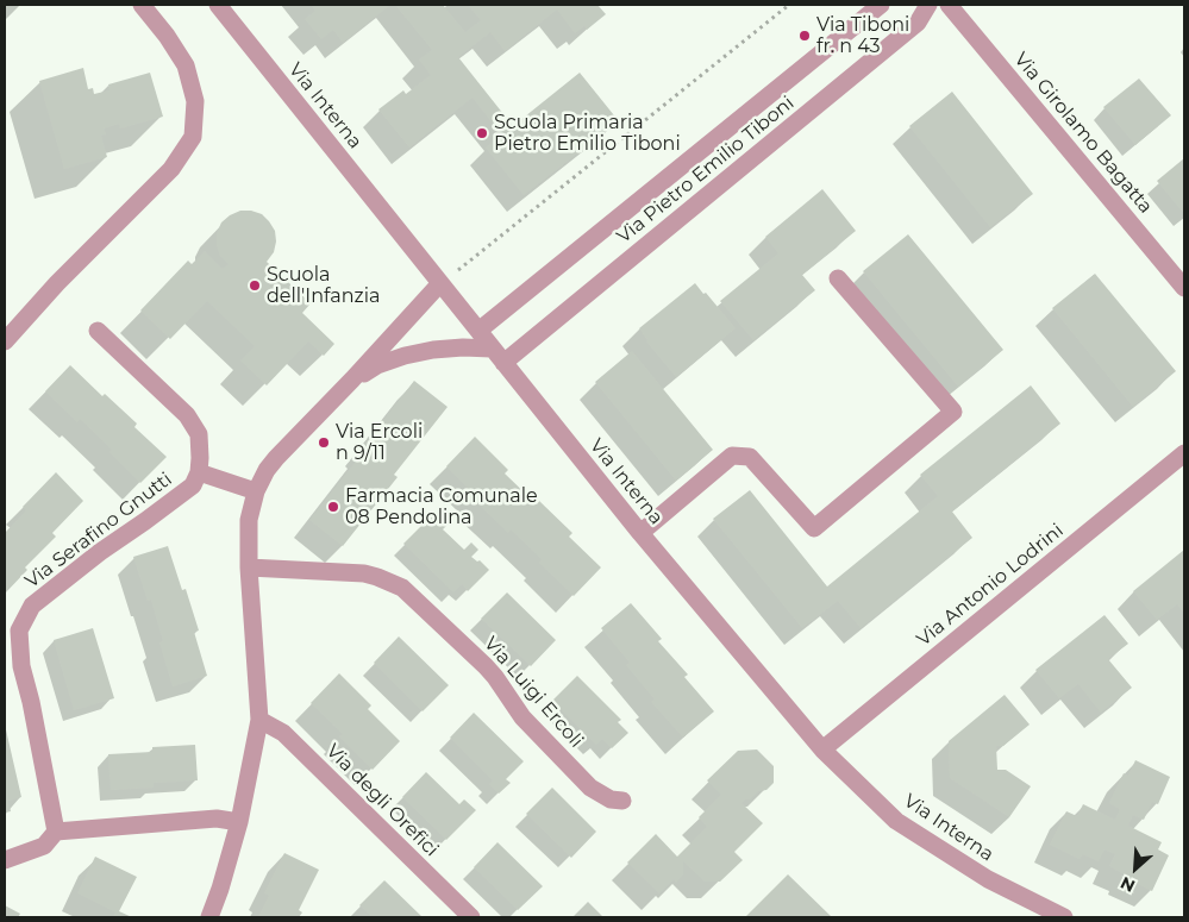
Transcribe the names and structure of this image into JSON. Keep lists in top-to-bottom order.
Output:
{
  "streets": {
    "street": [
      "Via Interna",
      "Via Girolamo Bagatta",
      "Via Pietro Emilio Tiboni",
      "Via Serafino Gnutti",
      "Via Antonio Lodrini",
      "Via Luigi Ercoli",
      "Via degli Orefici"
    ]
  },
  "crossings": [
    ["Via Interna", "Via Pietro Emilio Tiboni"],
    ["Via Interna", "Via Antonio Lodrini"]
  ],
  "places": [
    "Via Tiboni fr. n 43",
    "Scuola Primaria Pietro Emilio Tiboni",
    "Scuola dell'Infanzia",
    "Via Ercoli n 9/11",
    "Farmacia Comunale 08 Pendolina"
  ],
  "north": "bottom left"
}
